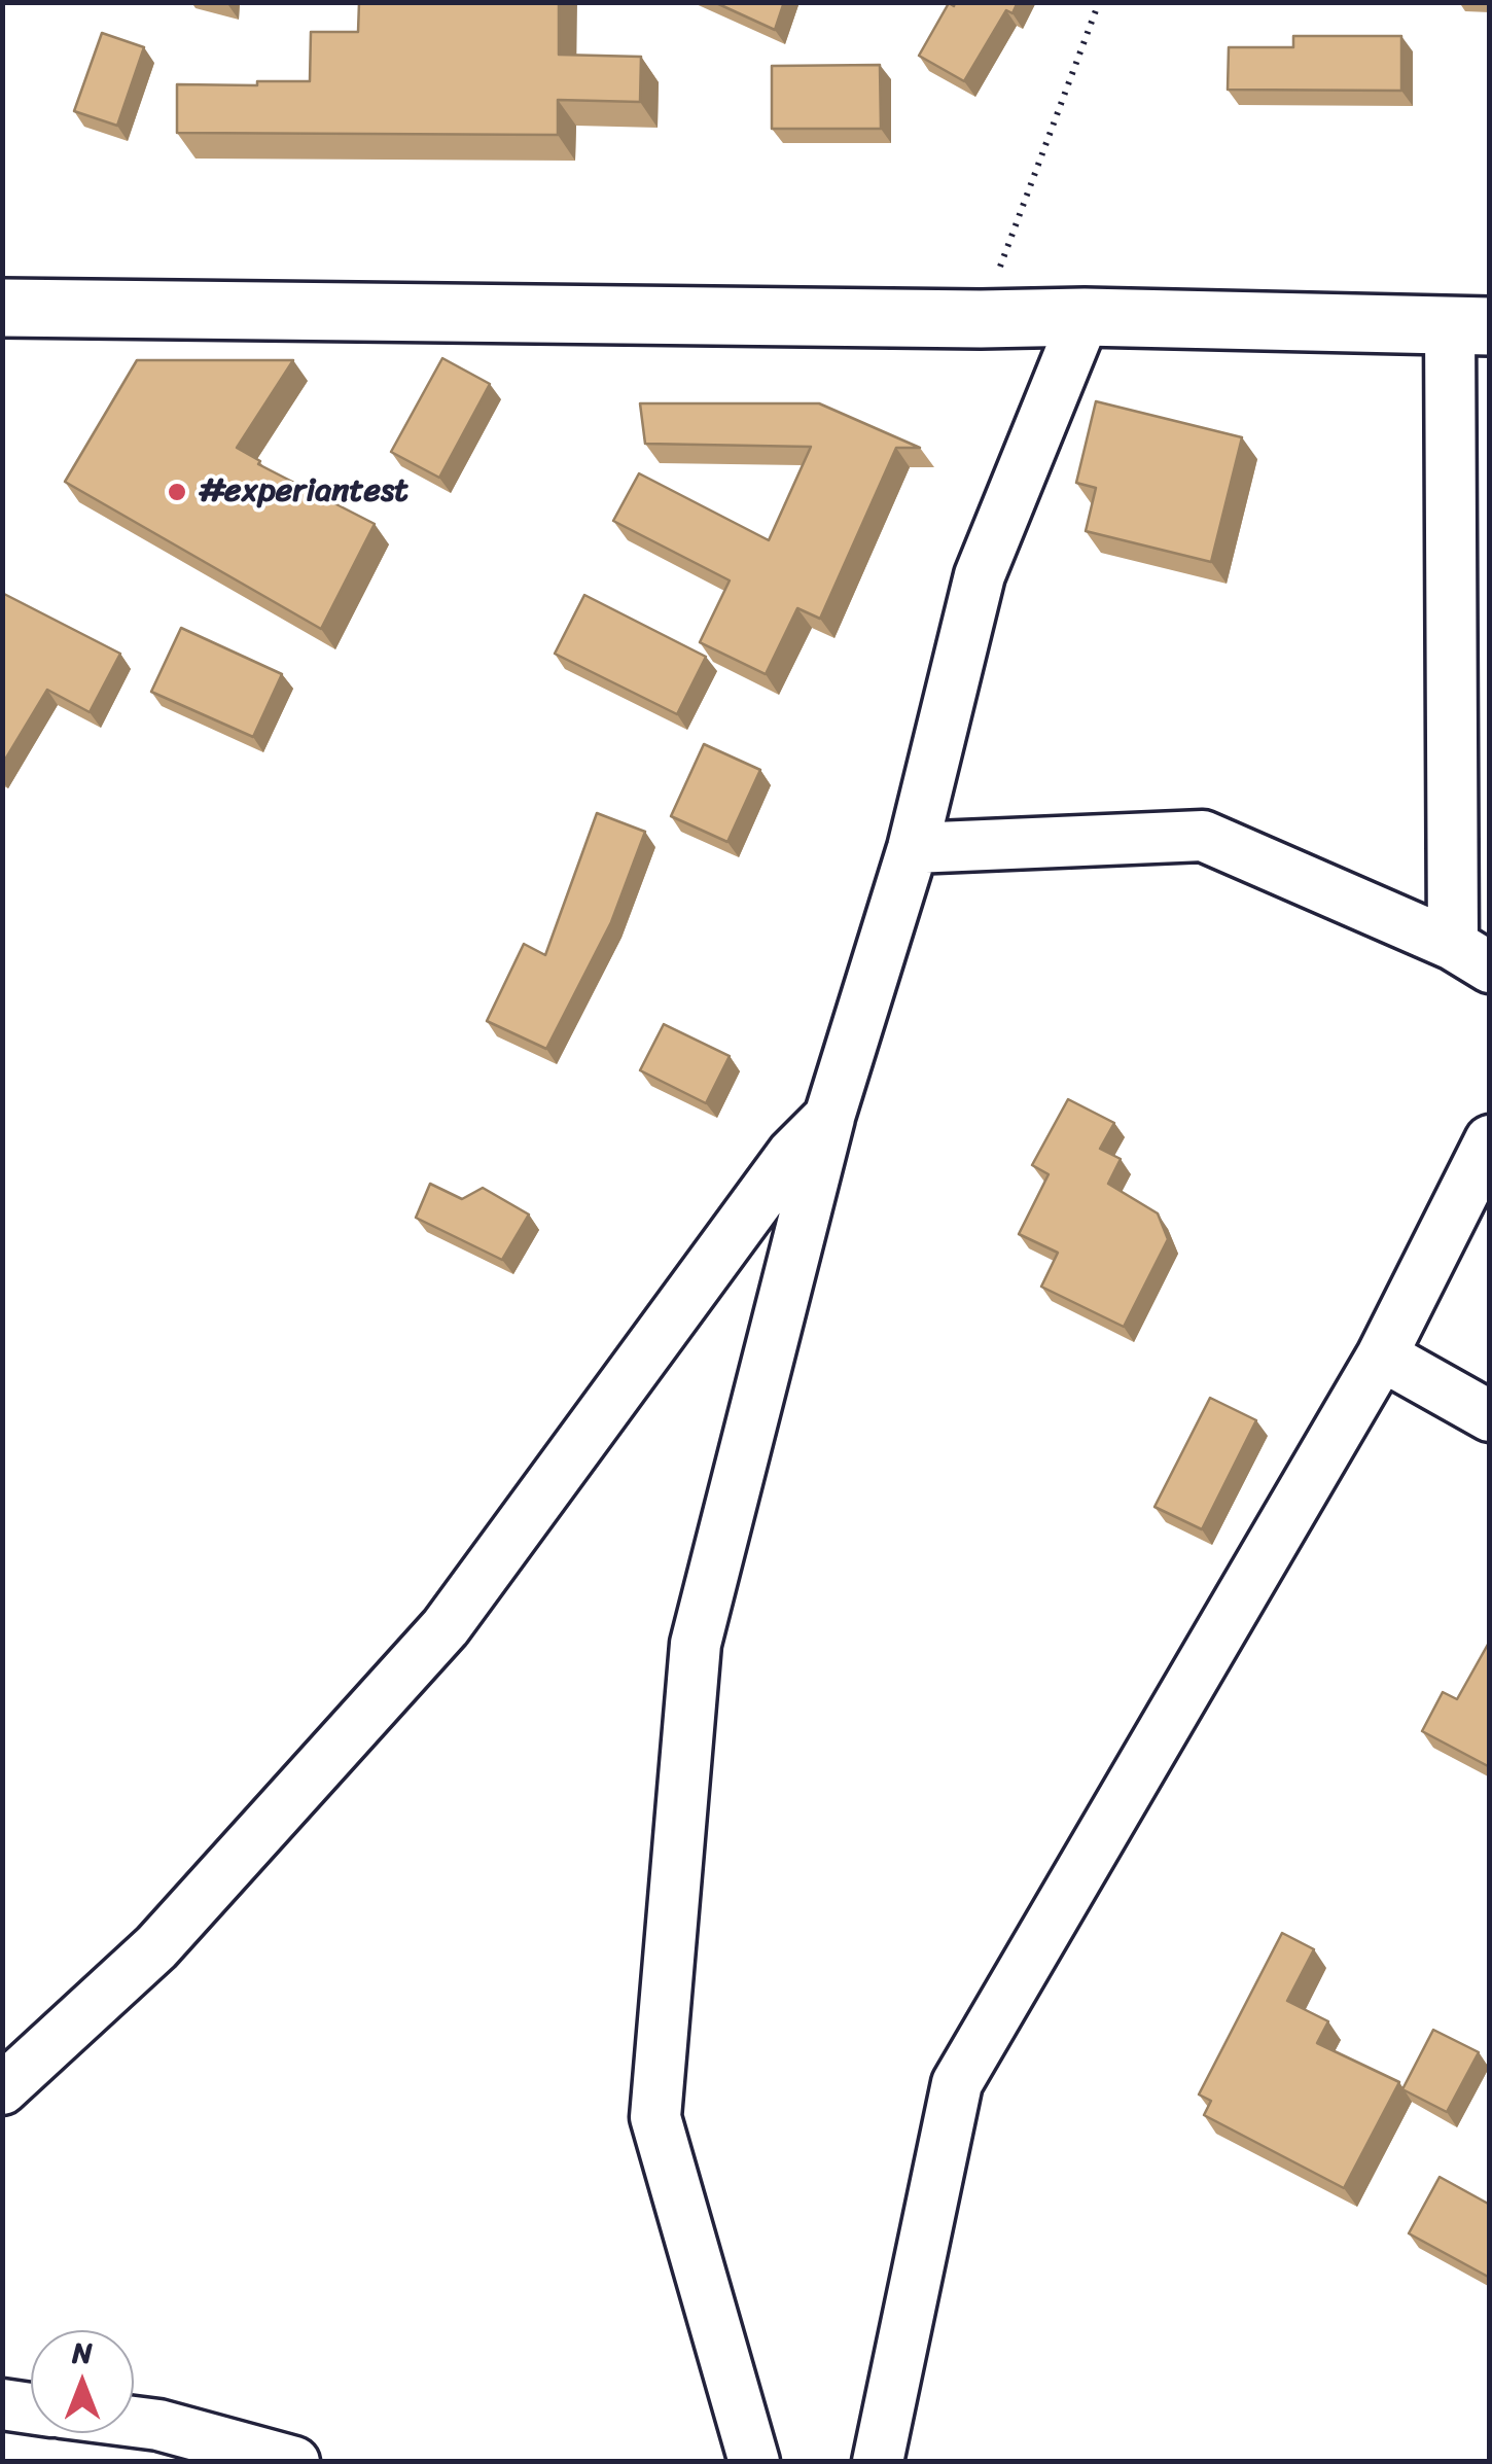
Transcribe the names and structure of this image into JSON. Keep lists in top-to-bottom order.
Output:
{
  "places": ["#experiantest"],
  "north": "top"
}
